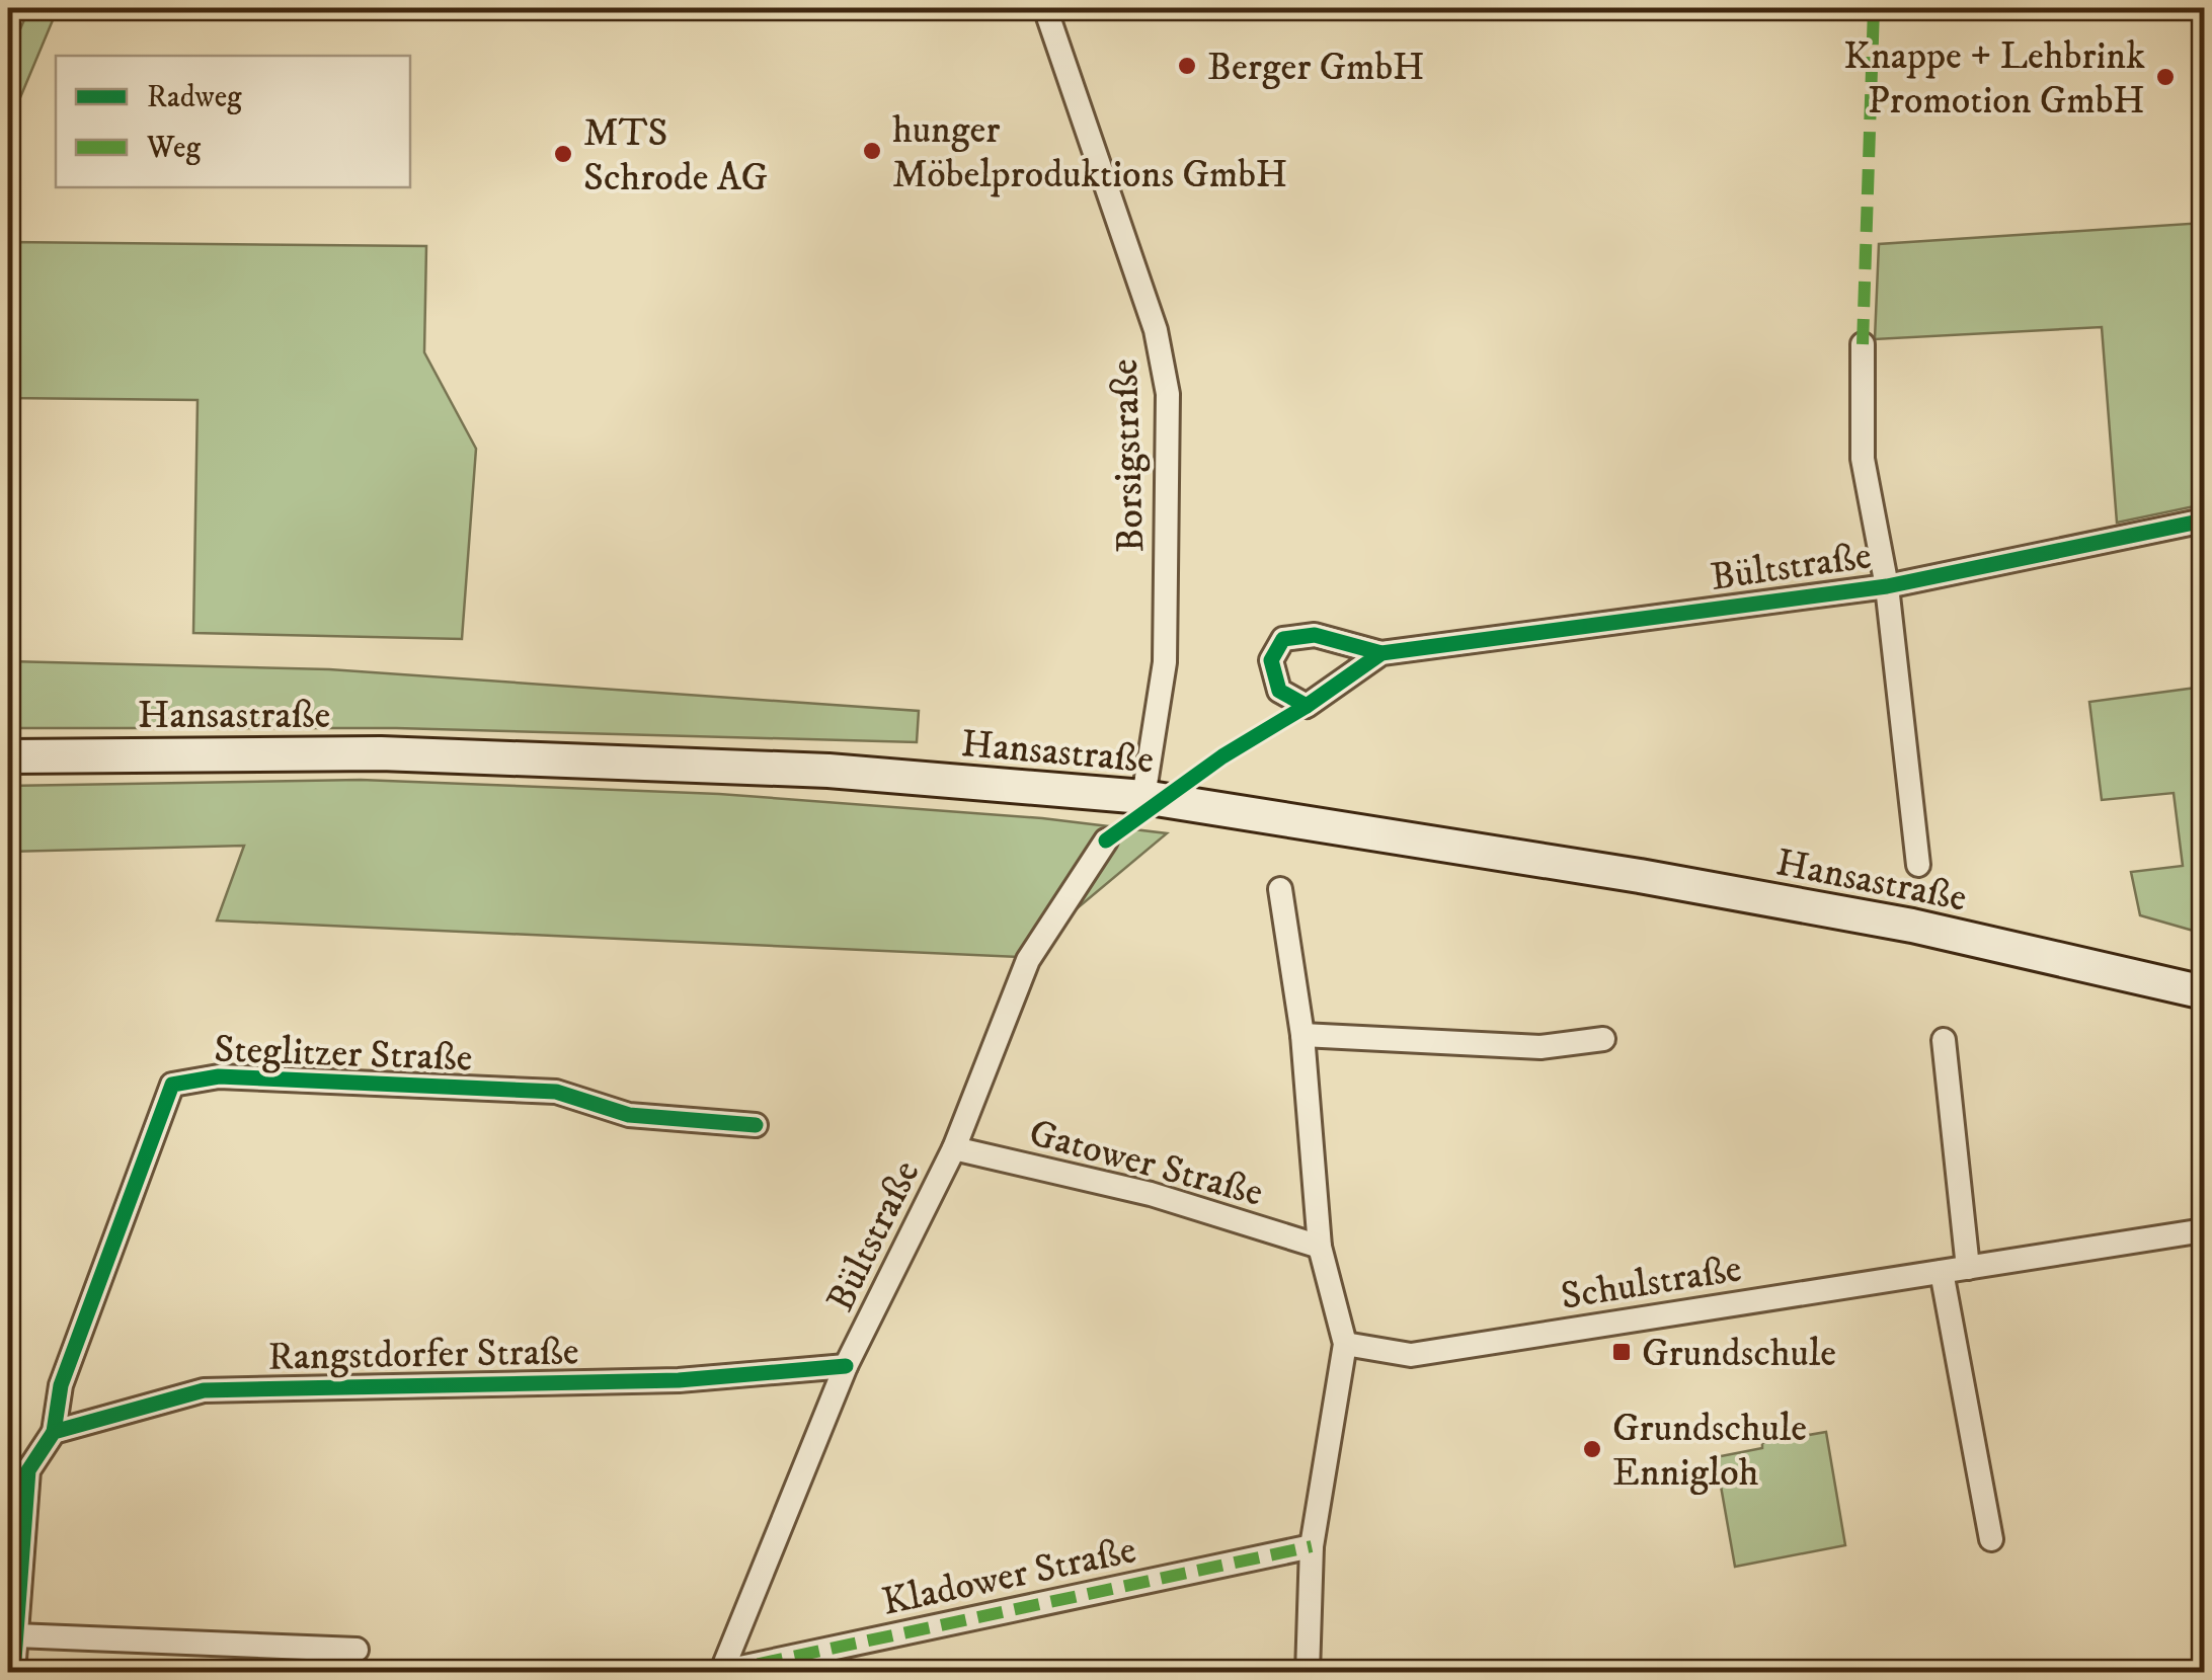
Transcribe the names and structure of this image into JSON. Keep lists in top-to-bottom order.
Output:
{
  "streets": {
    "main road": ["Hansastraße"],
    "street": [
      "Borsigstraße",
      "Bültstraße",
      "Steglitzer Straße",
      "Gatower Straße",
      "Schulstraße",
      "Rangstdorfer Straße",
      "Kladower Straße"
    ]
  },
  "crossings": [
    ["Borsigstraße", "Hansastraße"],
    ["Bültstraße", "Gatower Straße"],
    ["Bültstraße", "Rangstdorfer Straße"],
    ["Bültstraße", "Kladower Straße"],
    ["Steglitzer Straße", "Rangstdorfer Straße"],
    ["Gatower Straße", "Schulstraße"]
  ],
  "places": {
    "other": [
      "Berger GmbH",
      "Knappe + Lehbrink Promotion GmbH",
      "hunger Möbelproduktions GmbH",
      "MTS Schrode AG",
      "Grundschule Ennigloh"
    ],
    "transit": ["Grundschule"]
  },
  "legend": ["Radweg", "Weg"]
}
